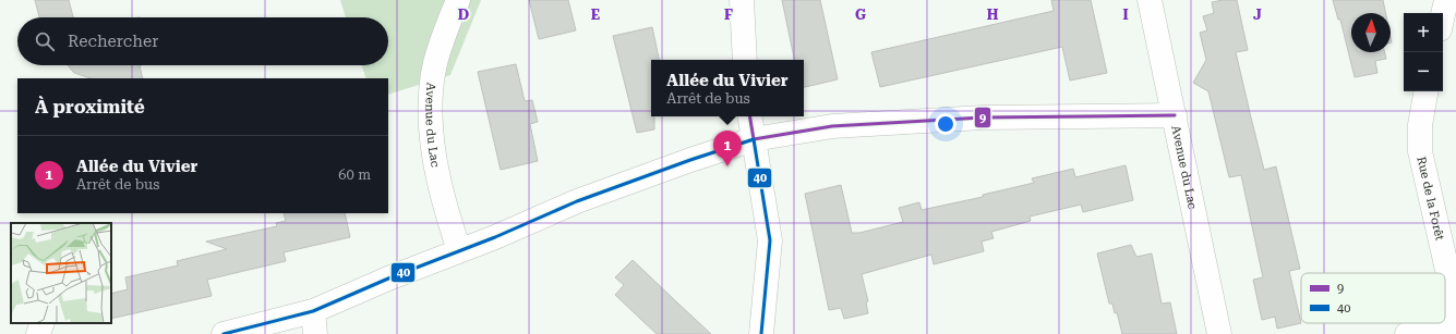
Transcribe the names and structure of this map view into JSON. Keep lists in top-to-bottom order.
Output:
{
  "streets": {
    "street": ["Avenue du Lac", "Rue de la Forêt"]
  },
  "lines": ["transit line 9", "transit line 40"],
  "legend": ["9", "40"],
  "north": "top",
  "page": {
    "map_buttons": ["+", "−"],
    "search": "Rechercher",
    "popup": ["Allée du Vivier", "Arrêt de bus"],
    "heading": "À proximité",
    "pins": "1",
    "list": [
      {
        "mark": "1",
        "name": "Allée du Vivier",
        "note": "Arrêt de bus",
        "value": "60 m"
      }
    ]
  },
  "grid": {
    "columns": [
      "D",
      "E",
      "F",
      "G",
      "H",
      "I",
      "J"
    ]
  }
}
